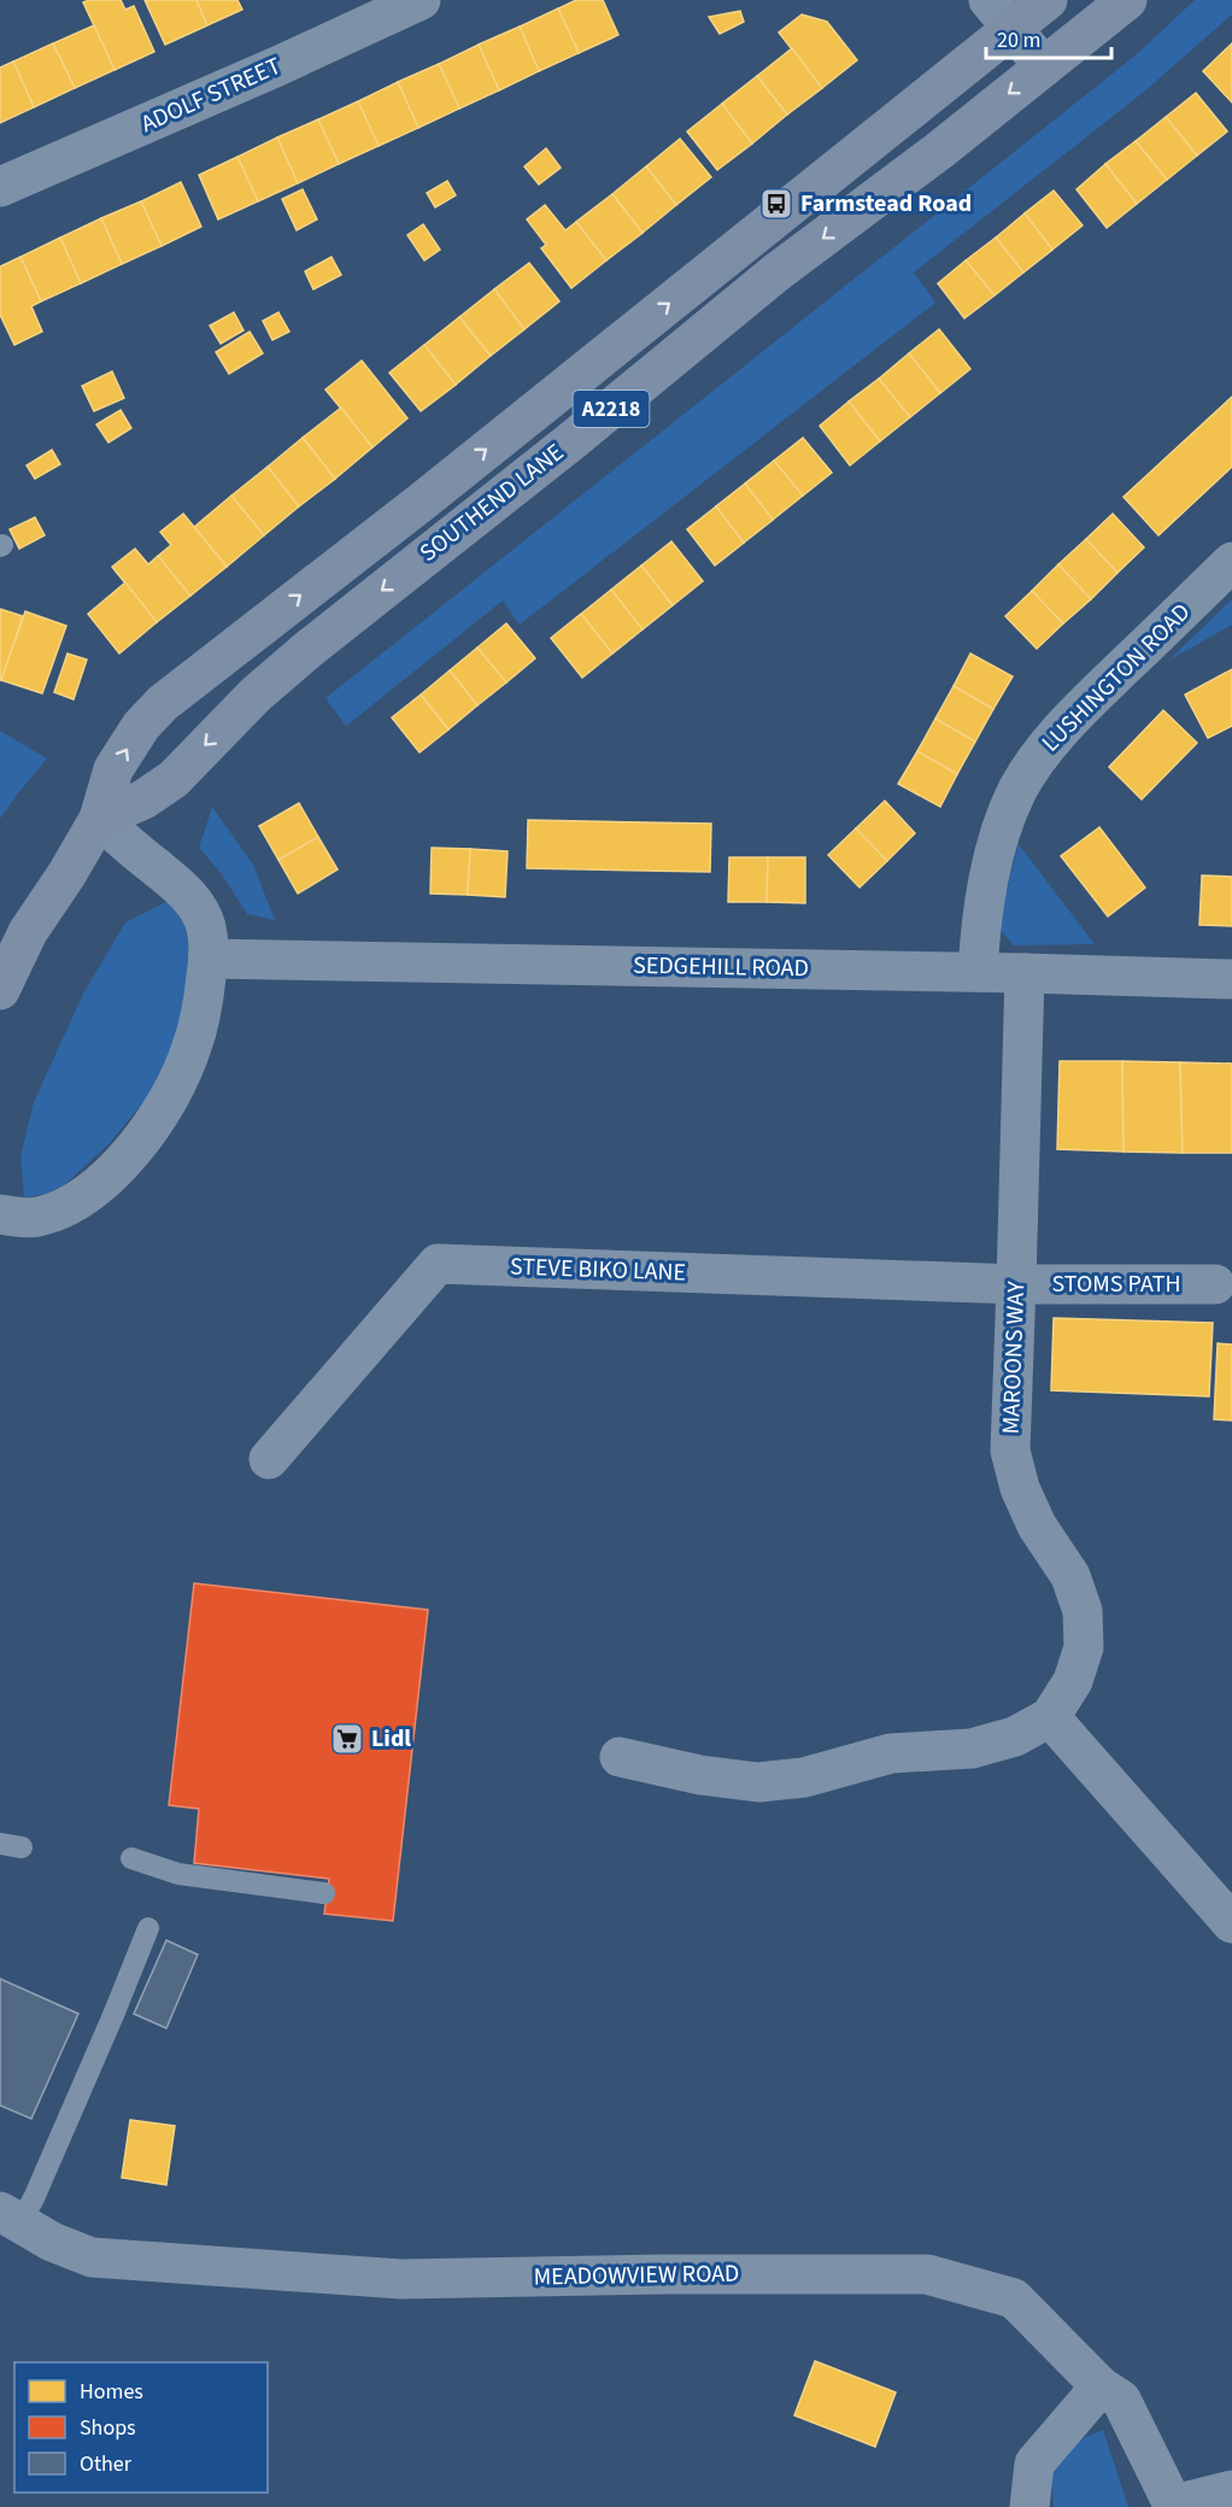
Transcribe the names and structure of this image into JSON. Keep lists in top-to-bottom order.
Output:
{
  "streets": {
    "main road": ["A2218", "SOUTHEND LANE"],
    "street": [
      "ADOLF STREET",
      "LUSHINGTON ROAD",
      "SEDGEHILL ROAD",
      "STEVE BIKO LANE",
      "STOMS PATH",
      "MAROONS WAY",
      "MEADOWVIEW ROAD"
    ]
  },
  "crossings": [
    ["LUSHINGTON ROAD", "SEDGEHILL ROAD"],
    ["SEDGEHILL ROAD", "MAROONS WAY"],
    ["STEVE BIKO LANE", "STOMS PATH"],
    ["STEVE BIKO LANE", "MAROONS WAY"],
    ["STOMS PATH", "MAROONS WAY"]
  ],
  "places": {
    "bus stop": ["Farmstead Road"],
    "supermarket": ["Lidl"]
  },
  "legend": ["Homes", "Shops", "Other"],
  "scale_bar": "20 m"
}
